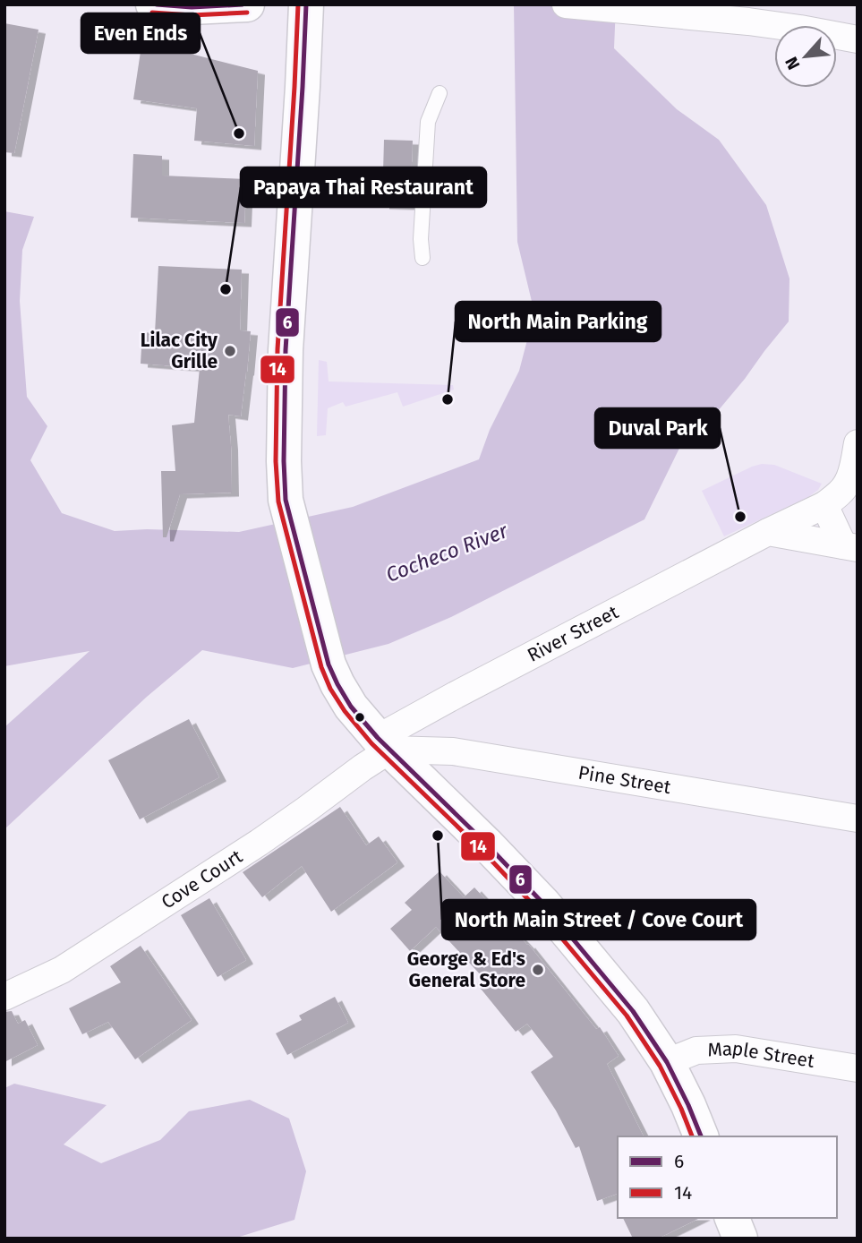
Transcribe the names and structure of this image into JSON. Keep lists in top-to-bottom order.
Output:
{
  "streets": {
    "street": [
      "River Street",
      "Pine Street",
      "Cove Court",
      "Maple Street"
    ]
  },
  "crossings": [
    ["River Street", "Pine Street"],
    ["River Street", "Cove Court"],
    ["Pine Street", "Cove Court"]
  ],
  "water": ["Cocheco River"],
  "places": [
    "Even Ends",
    "Papaya Thai Restaurant",
    "Lilac City Grille",
    "North Main Parking",
    "Duval Park",
    "North Main Street / Cove Court",
    "George & Ed's General Store"
  ],
  "lines": ["transit line 6", "transit line 14"],
  "legend": ["6", "14"],
  "north": "bottom left"
}
